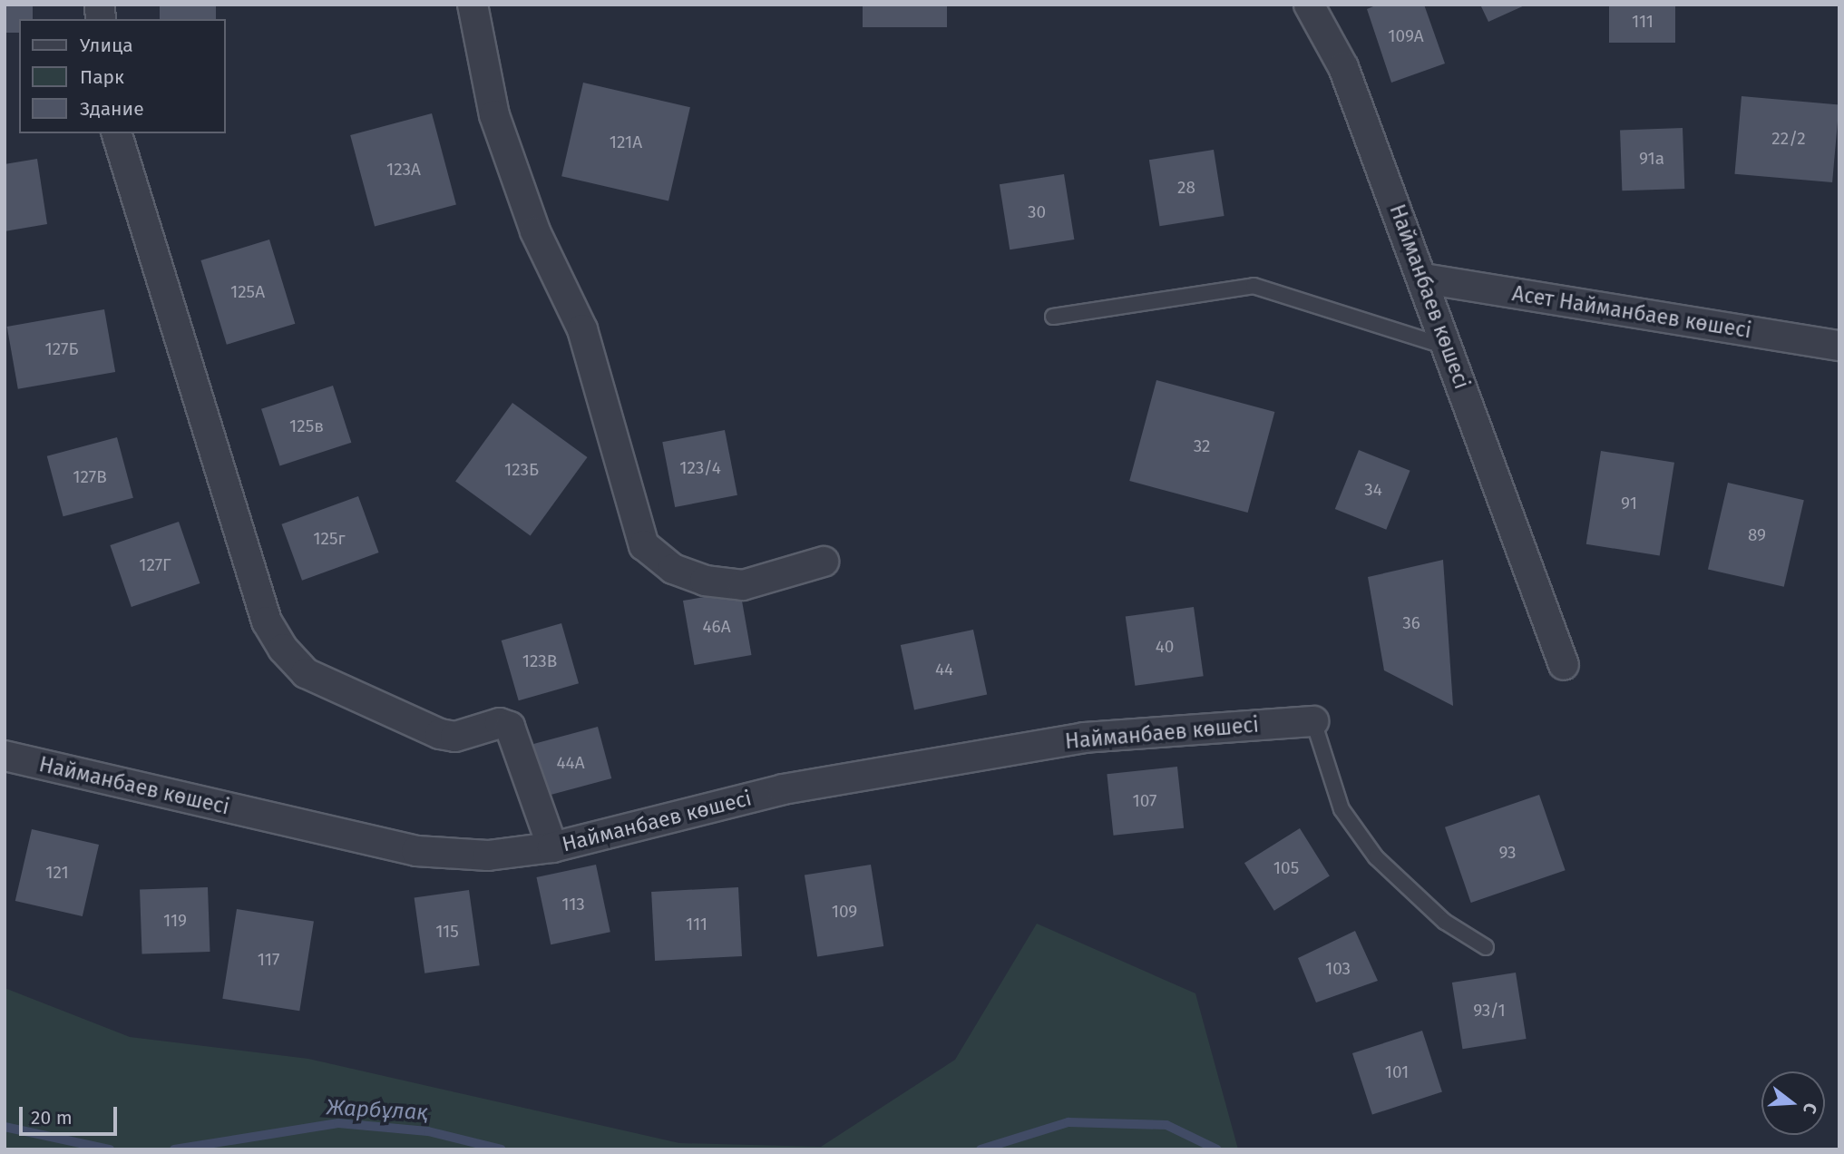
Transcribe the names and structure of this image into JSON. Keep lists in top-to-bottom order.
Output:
{
  "streets": {
    "street": ["Найманбаев көшесі", "Асет Найманбаев көшесі"]
  },
  "crossings": [
    ["Найманбаев көшесі", "Асет Найманбаев көшесі"]
  ],
  "water": ["Жарбұлақ"],
  "house_numbers": [
    "111",
    "109А",
    "22/2",
    "121А",
    "91а",
    "123А",
    "28",
    "30",
    "125А",
    "127Б",
    "125в",
    "32",
    "123/4",
    "123Б",
    "127В",
    "34",
    "91",
    "89",
    "125г",
    "127Г",
    "36",
    "46А",
    "40",
    "123В",
    "44",
    "44А",
    "107",
    "93",
    "105",
    "121",
    "113",
    "109",
    "119",
    "111",
    "115",
    "117",
    "103",
    "93/1",
    "101"
  ],
  "legend": ["Улица", "Парк", "Здание"],
  "scale_bar": "20 m",
  "north": "right"
}
